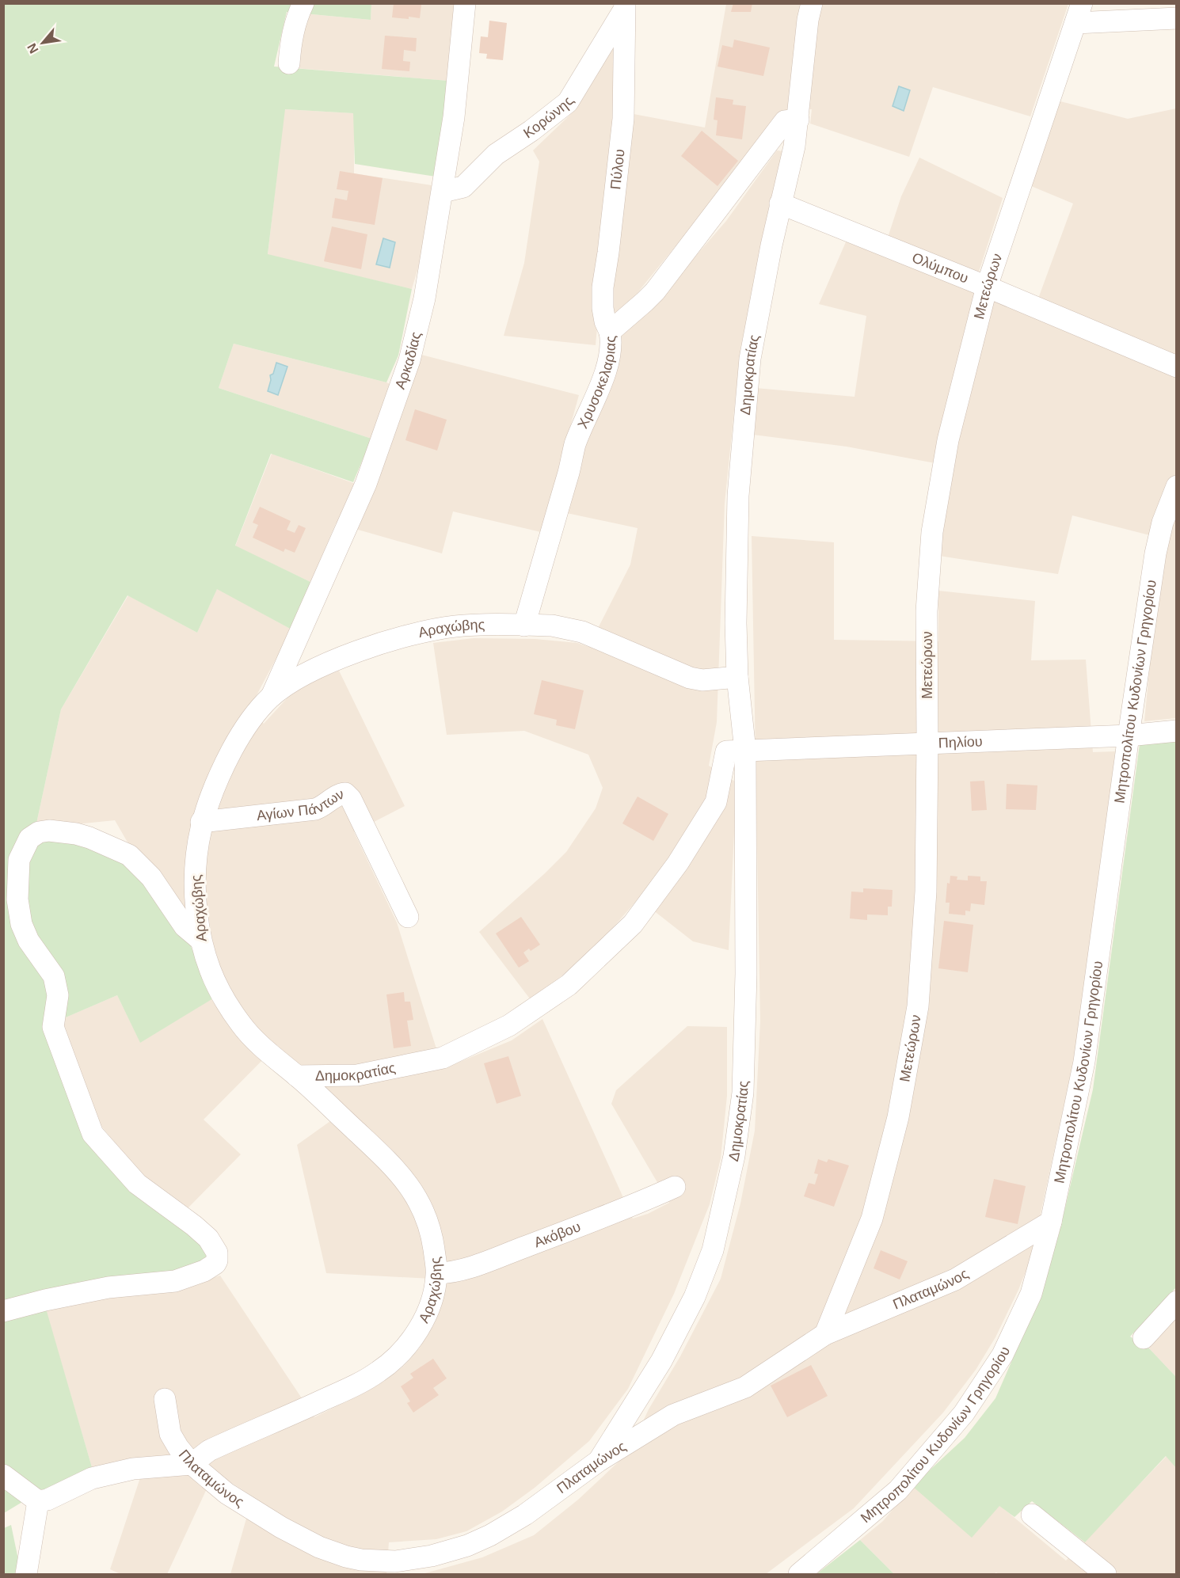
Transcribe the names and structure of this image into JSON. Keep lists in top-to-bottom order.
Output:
{
  "streets": {
    "street": [
      "Κορώνης",
      "Πύλου",
      "Ολύμπου",
      "Μετεώρων",
      "Αρκαδίας",
      "Δημοκρατίας",
      "Χρυσοκελαριας",
      "Αραχώβης",
      "Μητροπολίτου Κυδονίων Γρηγορίου",
      "Πηλίου",
      "Αγίων Πάντων",
      "Ακόβου",
      "Πλαταμώνος"
    ]
  },
  "crossings": [
    ["Κορώνης", "Πύλου"],
    ["Κορώνης", "Αρκαδίας"],
    ["Πύλου", "Χρυσοκελαριας"],
    ["Ολύμπου", "Μετεώρων"],
    ["Ολύμπου", "Δημοκρατίας"],
    ["Μετεώρων", "Πηλίου"],
    ["Μετεώρων", "Πλαταμώνος"],
    ["Αρκαδίας", "Αραχώβης"],
    ["Δημοκρατίας", "Χρυσοκελαριας"],
    ["Δημοκρατίας", "Αραχώβης"],
    ["Δημοκρατίας", "Πηλίου"],
    ["Δημοκρατίας", "Πλαταμώνος"],
    ["Χρυσοκελαριας", "Αραχώβης"],
    ["Αραχώβης", "Αγίων Πάντων"],
    ["Αραχώβης", "Ακόβου"],
    ["Αραχώβης", "Πλαταμώνος"],
    ["Μητροπολίτου Κυδονίων Γρηγορίου", "Πηλίου"],
    ["Μητροπολίτου Κυδονίων Γρηγορίου", "Πλαταμώνος"]
  ],
  "north": "bottom left"
}
